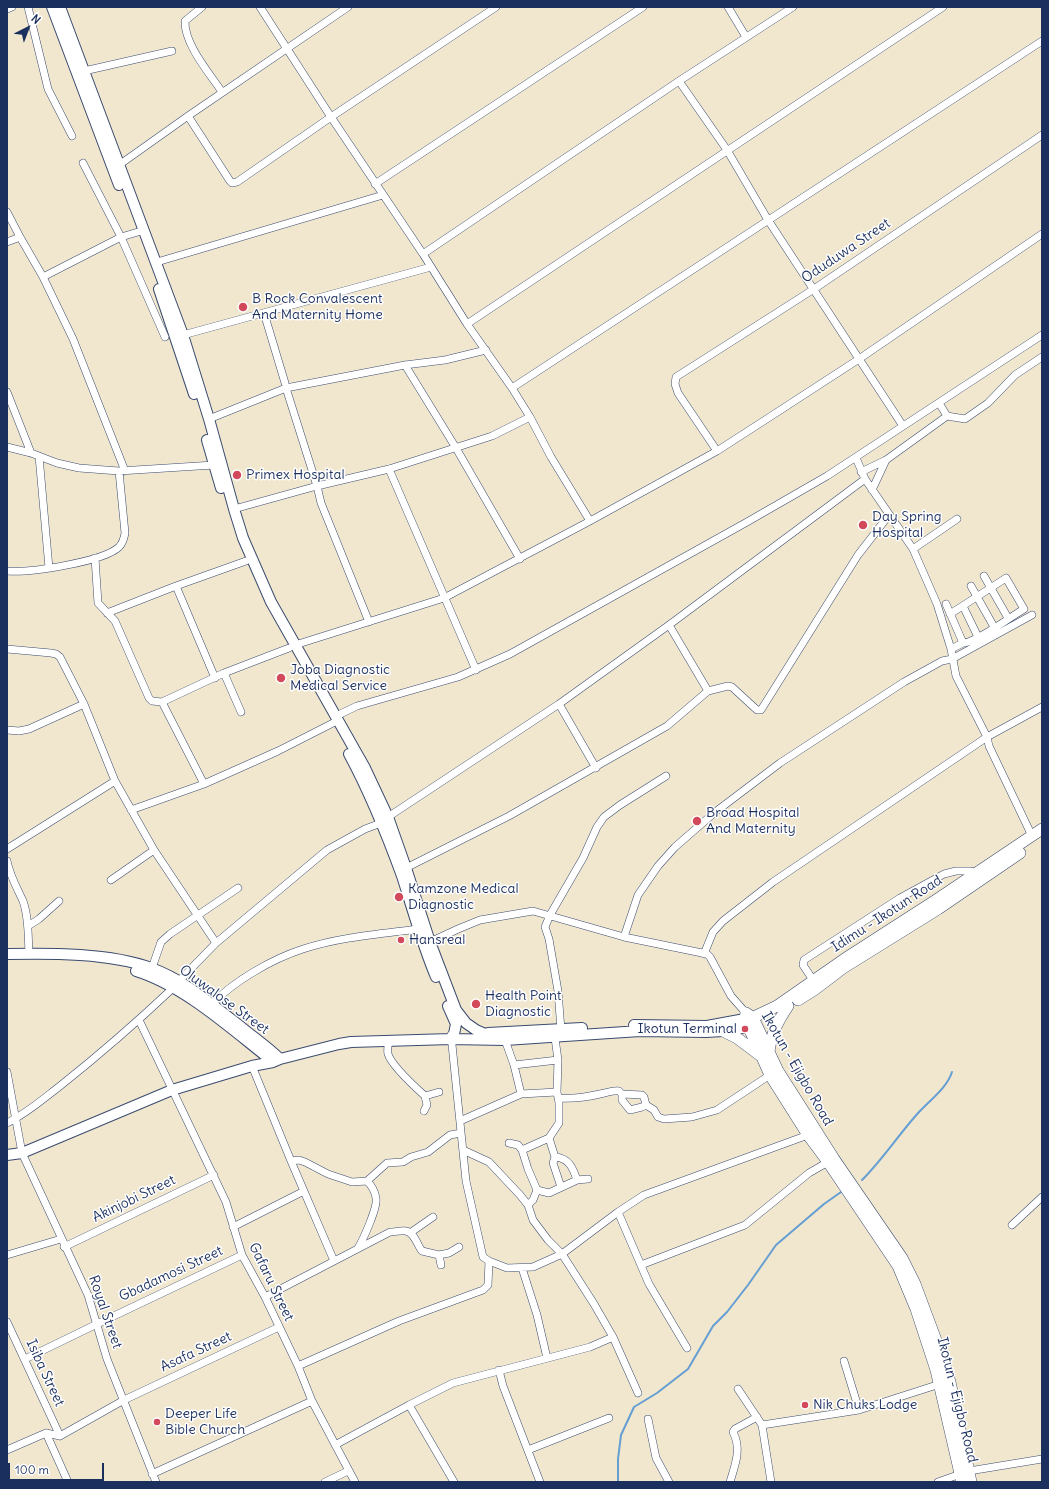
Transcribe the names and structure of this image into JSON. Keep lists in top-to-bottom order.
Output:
{
  "streets": {
    "main road": ["Idimu - Ikotun Road", "Oluwalose Street", "Ikotun - Ejigbo Road"],
    "street": [
      "Oduduwa Street",
      "Akinjobi Street",
      "Gbadamosi Street",
      "Gafaru Street",
      "Royal Street",
      "Asafa Street",
      "Isiba Street"
    ]
  },
  "crossings": [
    ["Idimu - Ikotun Road", "Ikotun - Ejigbo Road"],
    ["Akinjobi Street", "Gafaru Street"],
    ["Akinjobi Street", "Royal Street"],
    ["Gbadamosi Street", "Gafaru Street"],
    ["Gbadamosi Street", "Royal Street"],
    ["Gbadamosi Street", "Isiba Street"],
    ["Gafaru Street", "Asafa Street"],
    ["Royal Street", "Asafa Street"],
    ["Asafa Street", "Isiba Street"]
  ],
  "places": [
    "B Rock Convalescent And Maternity Home",
    "Primex Hospital",
    "Day Spring Hospital",
    "Joba Diagnostic Medical Service",
    "Broad Hospital And Maternity",
    "Kamzone Medical Diagnostic",
    "Hansreal",
    "Health Point Diagnostic",
    "Ikotun Terminal",
    "Nik Chuks Lodge",
    "Deeper Life Bible Church"
  ],
  "scale_bar": "100 m",
  "north": "top right"
}
